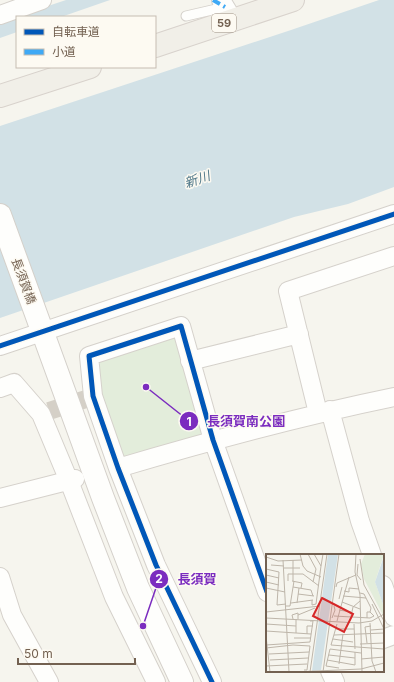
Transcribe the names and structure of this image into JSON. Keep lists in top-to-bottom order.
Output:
{
  "streets": {
    "main road": ["59"],
    "street": ["長須賀橋"]
  },
  "water": ["新川"],
  "places": ["長須賀南公園", "長須賀"],
  "legend": ["自転車道", "小道"],
  "scale_bar": "50 m"
}
